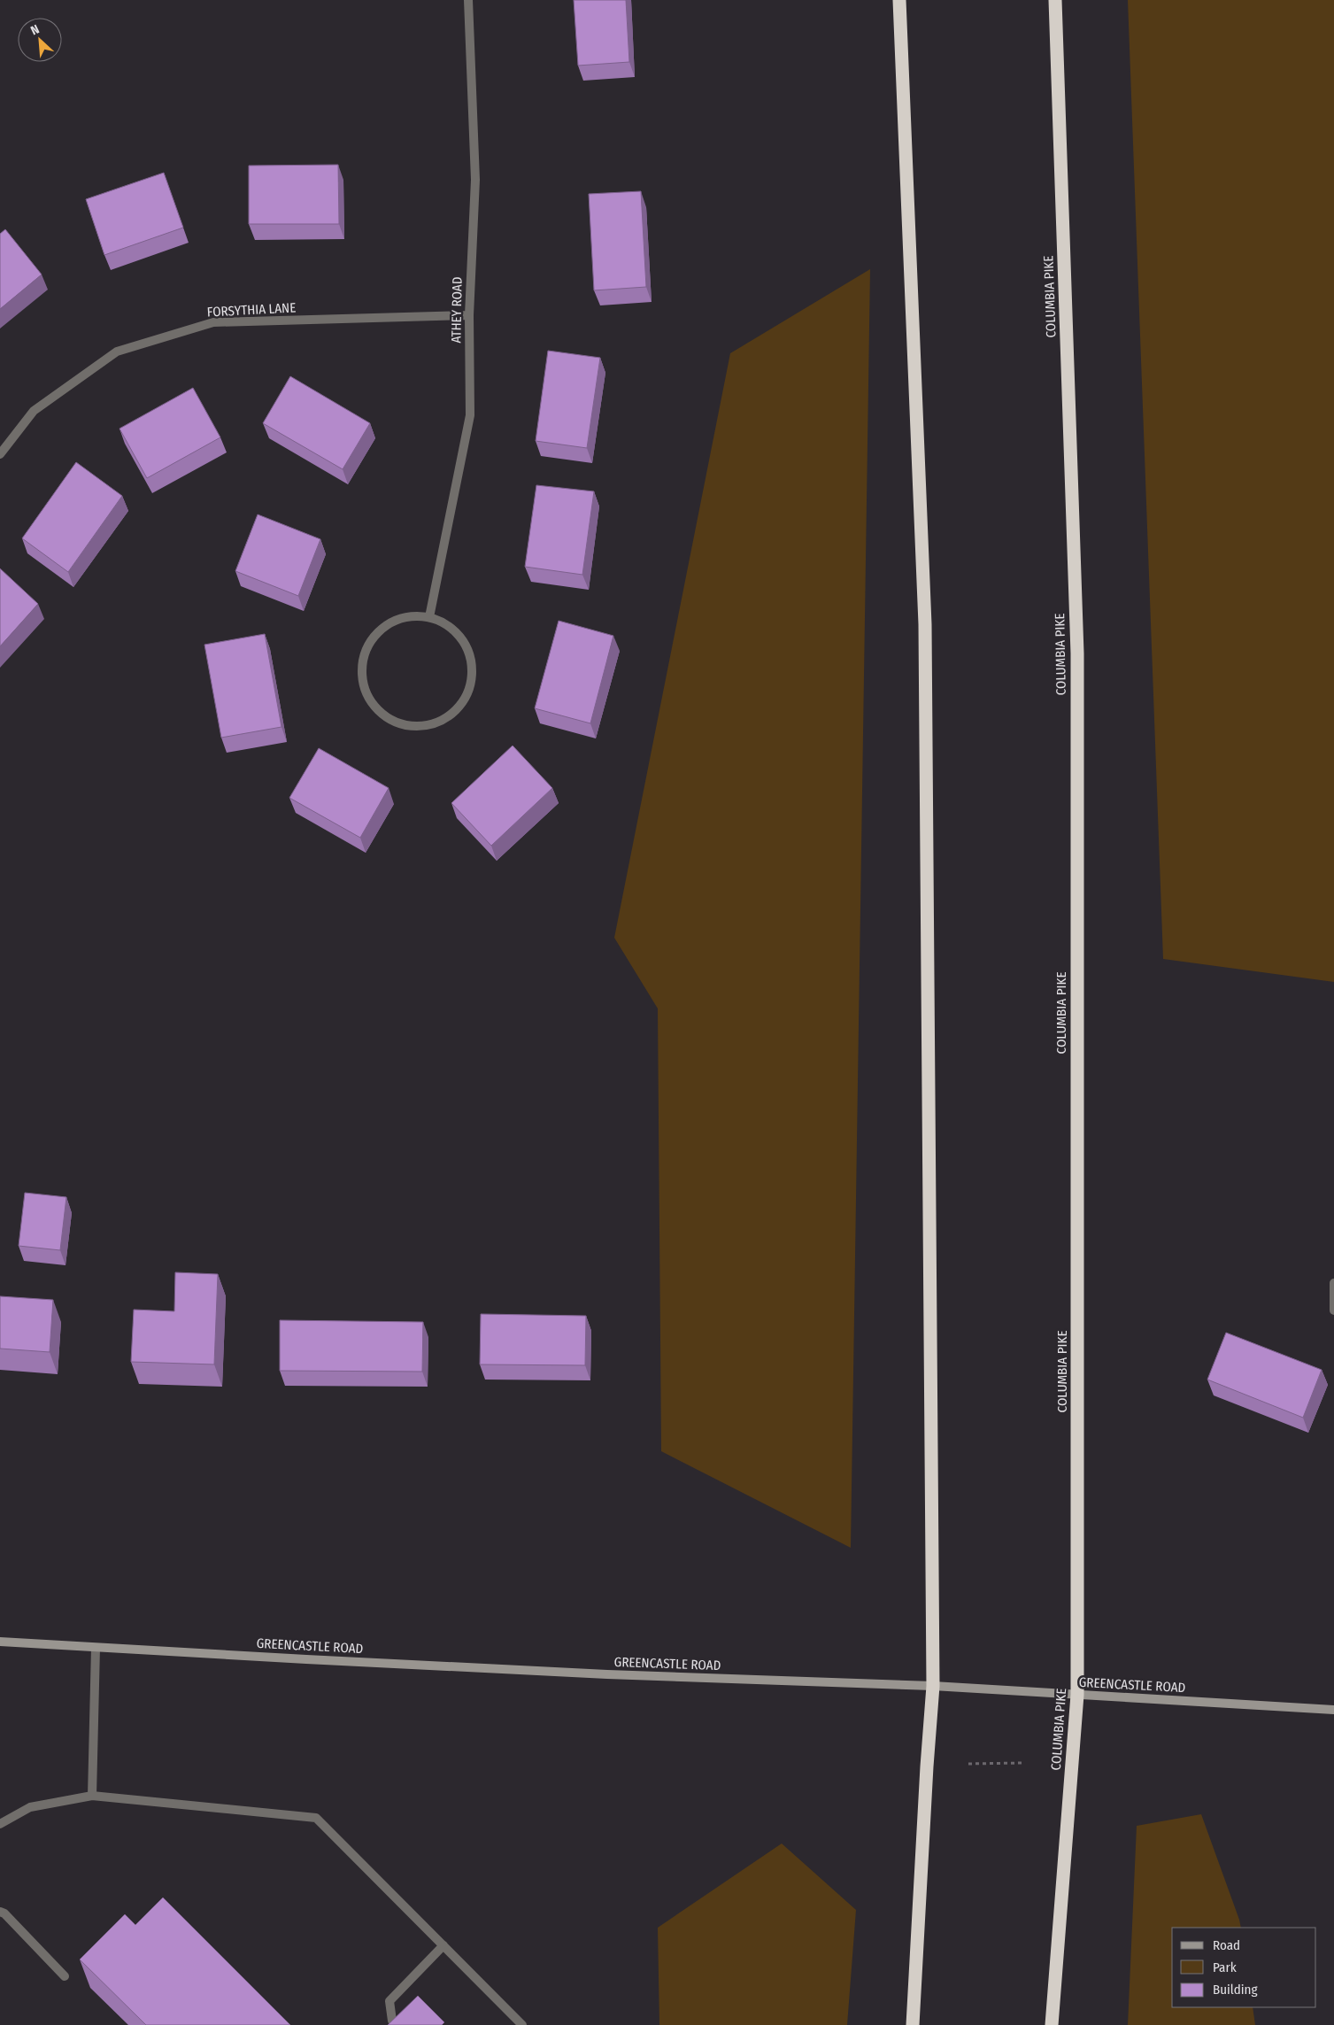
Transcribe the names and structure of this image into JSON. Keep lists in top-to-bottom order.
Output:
{
  "streets": {
    "highway": ["COLUMBIA PIKE"],
    "street": ["FORSYTHIA LANE", "ATHEY ROAD", "GREENCASTLE ROAD"]
  },
  "crossings": [
    ["COLUMBIA PIKE", "GREENCASTLE ROAD"],
    ["FORSYTHIA LANE", "ATHEY ROAD"]
  ],
  "legend": ["Road", "Park", "Building"],
  "north": "top left"
}
